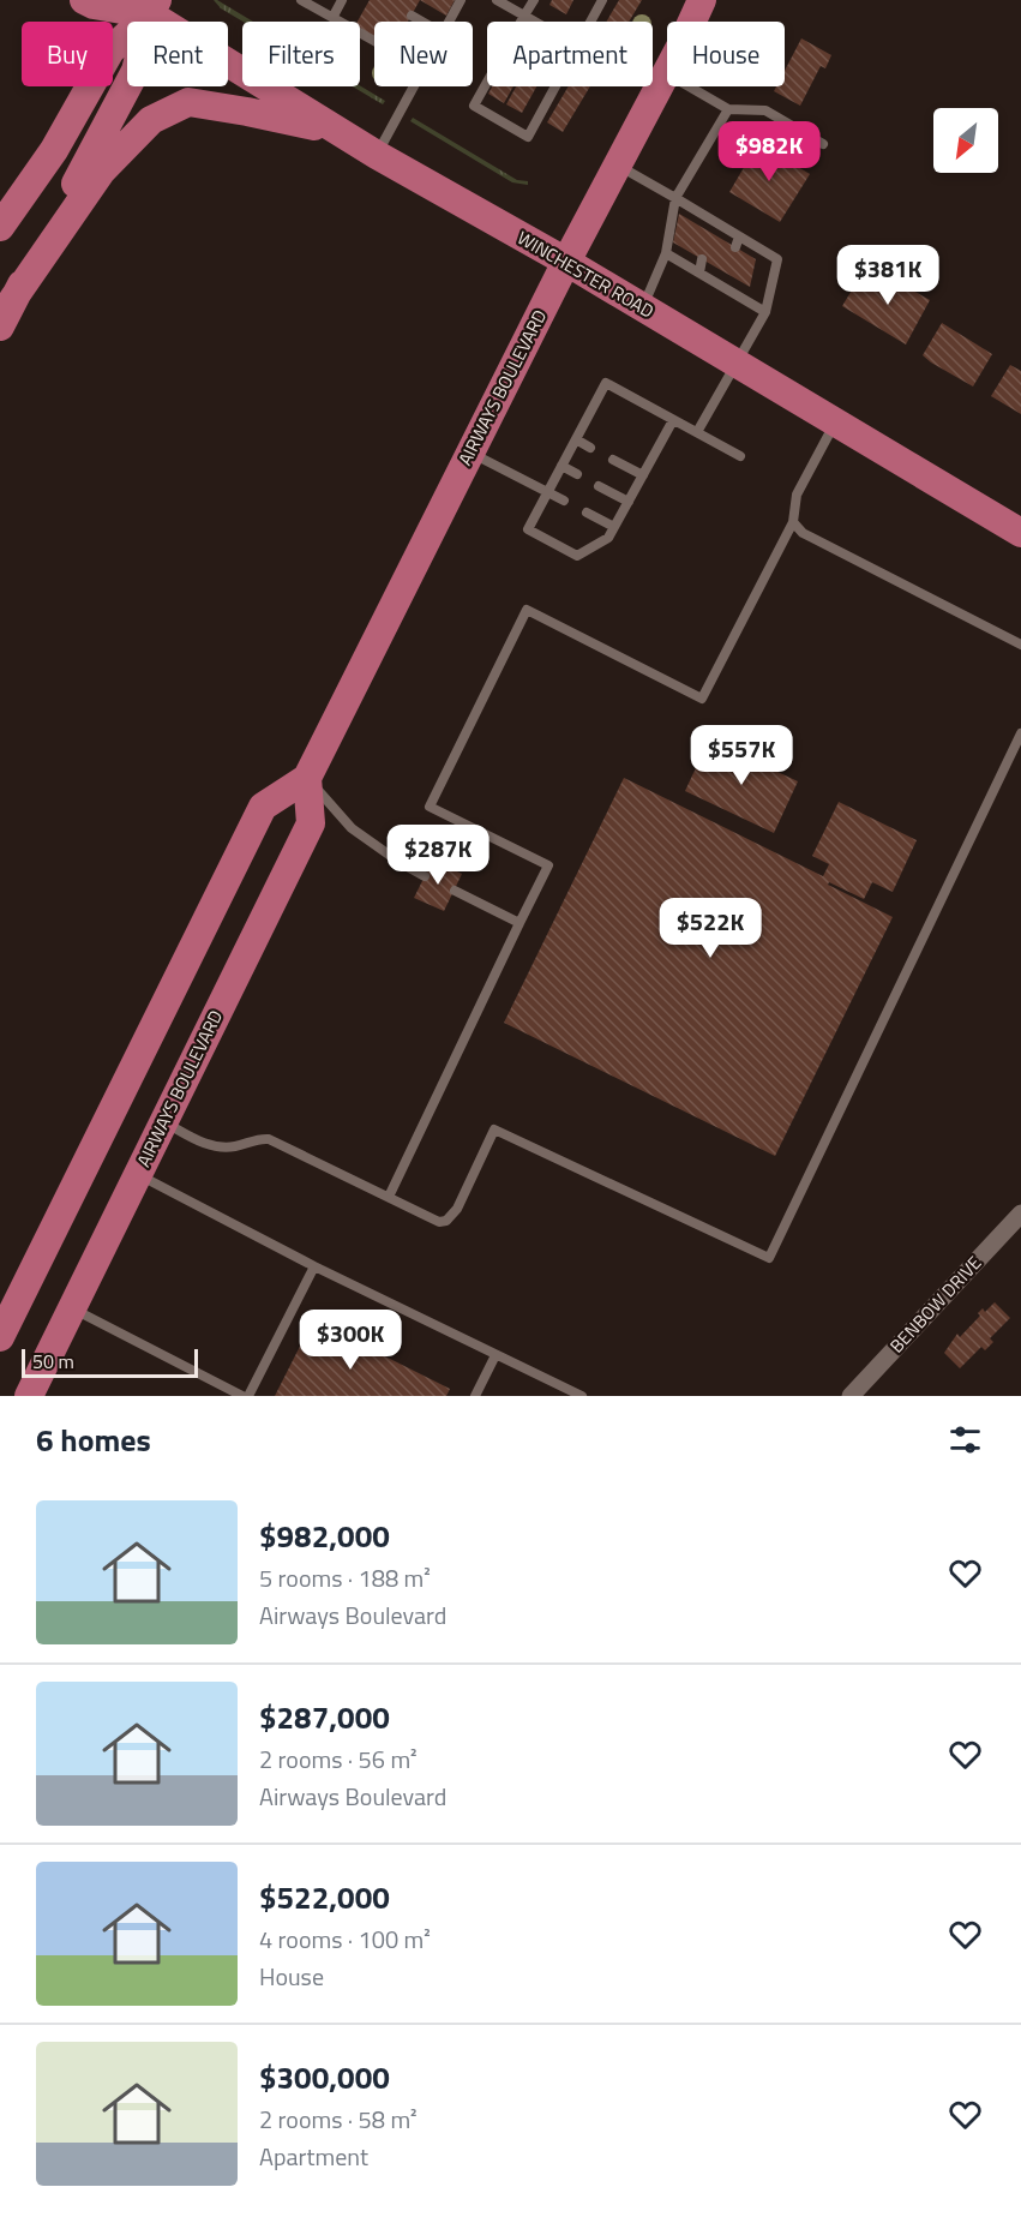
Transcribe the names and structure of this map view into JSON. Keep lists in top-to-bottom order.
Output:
{
  "streets": {
    "main road": ["WINCHESTER ROAD", "AIRWAYS BOULEVARD"],
    "street": ["BENBOW DRIVE"]
  },
  "crossings": [
    ["WINCHESTER ROAD", "AIRWAYS BOULEVARD"]
  ],
  "scale_bar": "50 m",
  "north": "bottom left",
  "page": {
    "chip": [
      "Buy",
      "Rent",
      "Filters",
      "New",
      "Apartment",
      "House"
    ],
    "price": [
      "$982K",
      "$381K",
      "$557K",
      "$287K",
      "$522K",
      "$300K"
    ],
    "scale": "50 m",
    "heading": "6 homes",
    "list": [
      {
        "name": "$982,000",
        "note": "5 rooms · 188 m² · Airways Boulevard"
      },
      {
        "name": "$287,000",
        "note": "2 rooms · 56 m² · Airways Boulevard"
      },
      {
        "name": "$522,000",
        "note": "4 rooms · 100 m² · House"
      },
      {
        "name": "$300,000",
        "note": "2 rooms · 58 m² · Apartment"
      }
    ]
  }
}
